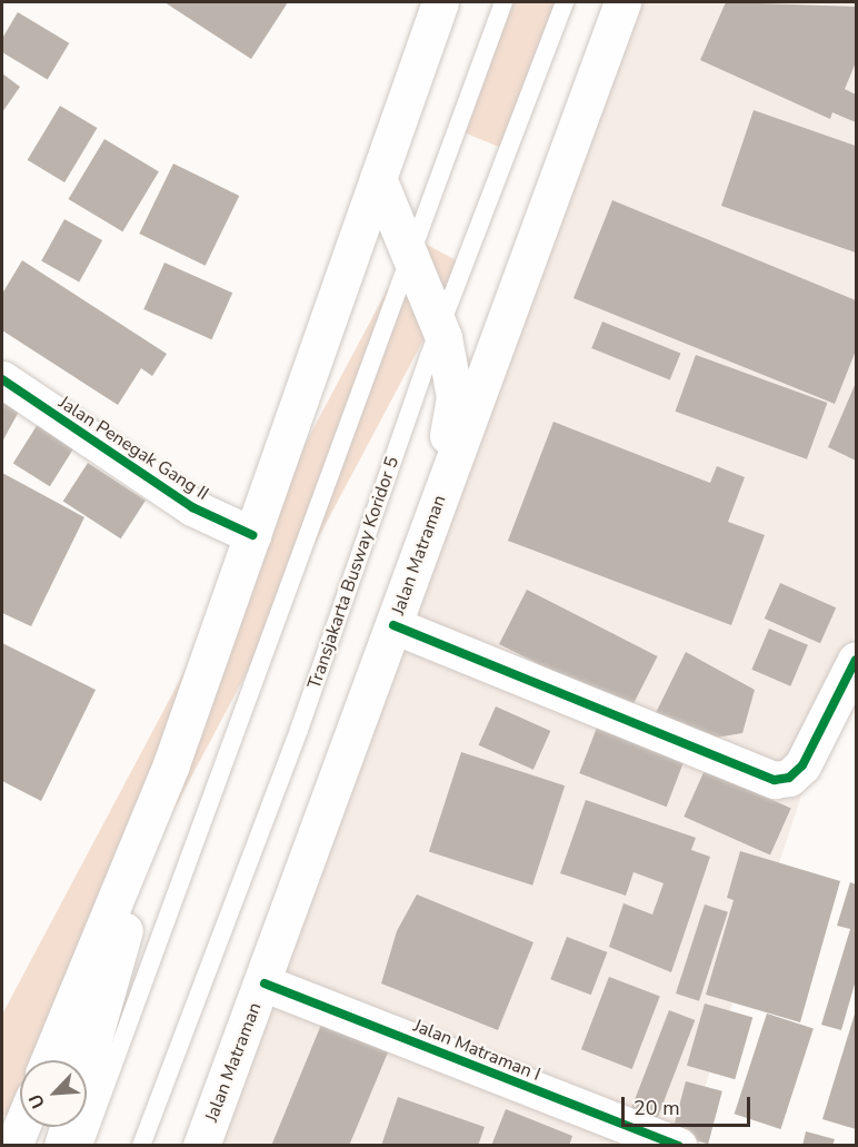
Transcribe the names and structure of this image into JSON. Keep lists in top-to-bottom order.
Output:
{
  "streets": {
    "main road": ["Jalan Penegak Gang II", "Jalan Matraman", "Jalan Matraman I"],
    "lane": ["Transjakarta Busway Koridor 5"]
  },
  "crossings": [
    ["Jalan Matraman", "Transjakarta Busway Koridor 5"],
    ["Jalan Matraman", "Jalan Matraman I"]
  ],
  "scale_bar": "20 m",
  "north": "bottom left"
}
